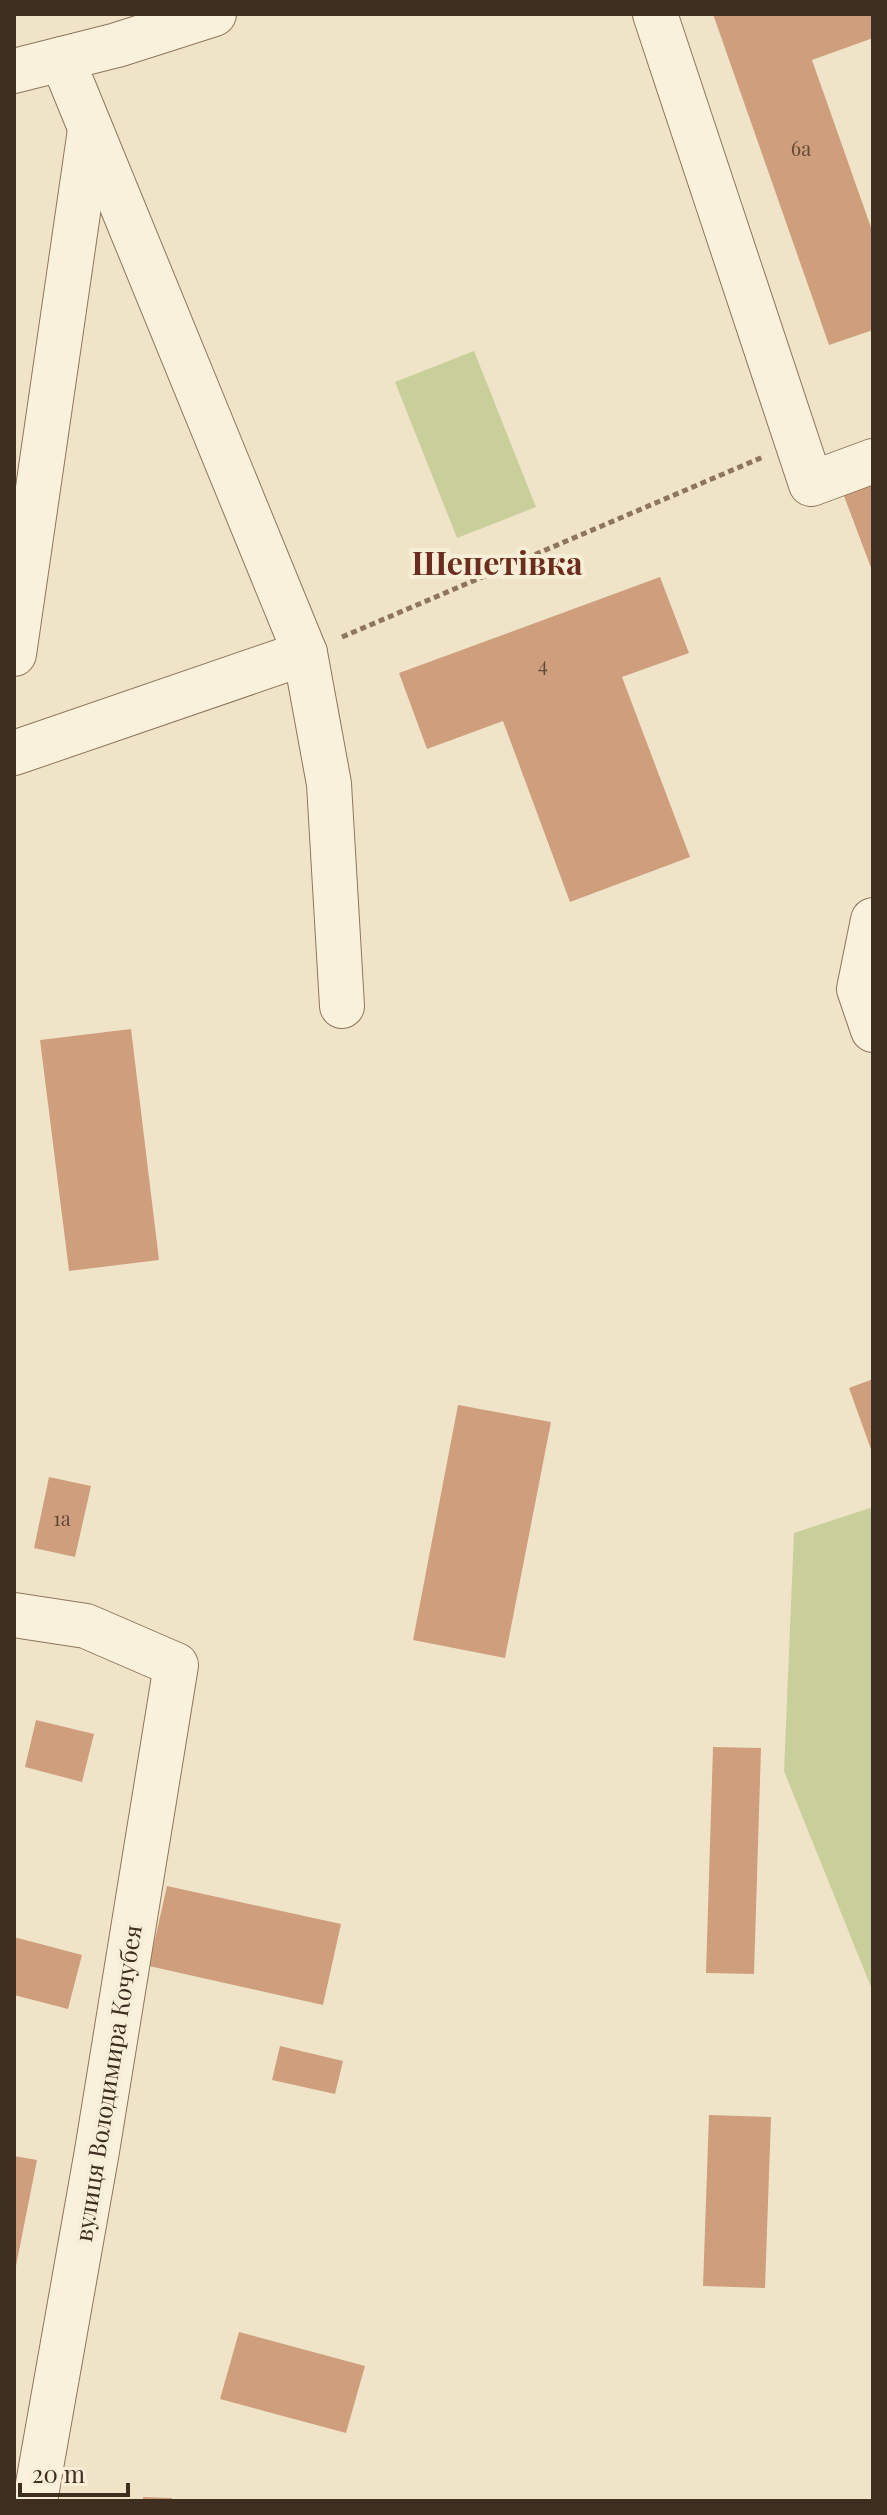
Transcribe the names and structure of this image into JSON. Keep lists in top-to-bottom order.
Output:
{
  "streets": {
    "street": ["вулиця Володимира Кочубея"]
  },
  "districts": ["Шепетівка"],
  "house_numbers": ["6а", "4", "1а"],
  "scale_bar": "20 m"
}
